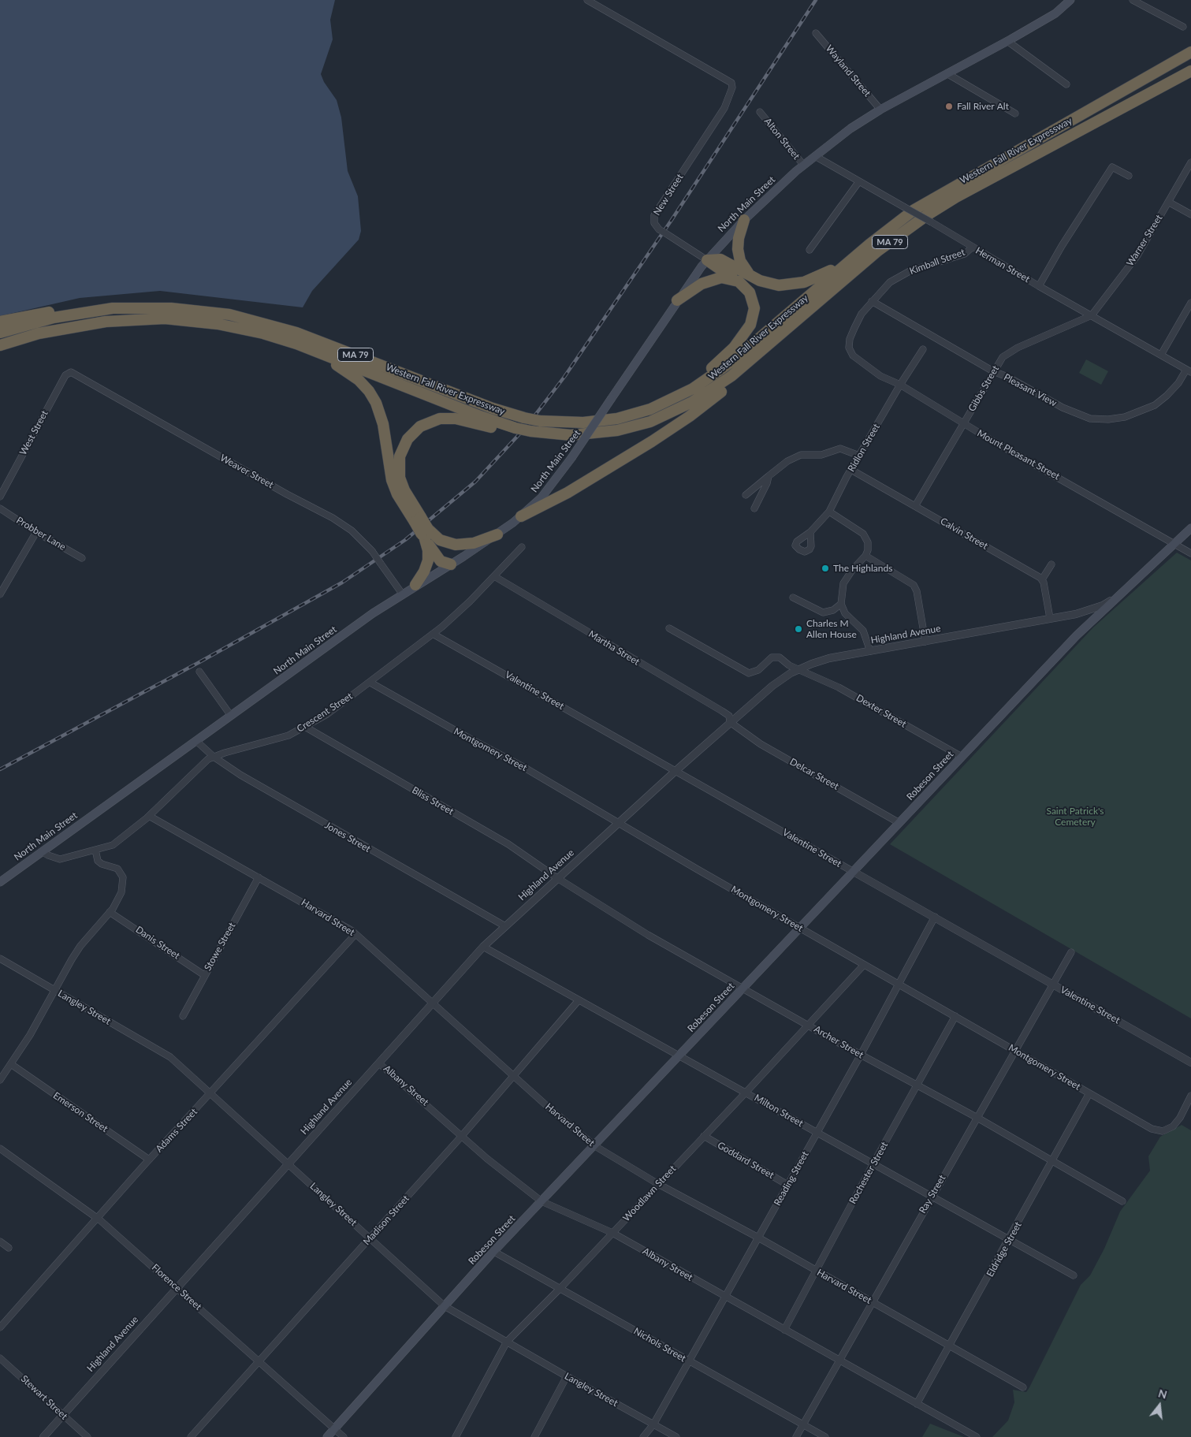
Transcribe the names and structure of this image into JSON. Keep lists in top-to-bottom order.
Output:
{
  "streets": {
    "highway": ["Western Fall River Expressway", "MA 79"],
    "main road": ["North Main Street", "Highland Avenue", "Robeson Street"],
    "street": [
      "Wayland Street",
      "Alton Street",
      "New Street",
      "Warner Street",
      "Kimball Street",
      "Herman Street",
      "Gibbs Street",
      "Pleasant View",
      "West Street",
      "Ridlon Street",
      "Mount Pleasant Street",
      "Weaver Street",
      "Probber Lane",
      "Calvin Street",
      "Martha Street",
      "Valentine Street",
      "Dexter Street",
      "Crescent Street",
      "Montgomery Street",
      "Delcar Street",
      "Bliss Street",
      "Jones Street",
      "Harvard Street",
      "Danis Street",
      "Stowe Street",
      "Langley Street",
      "Archer Street",
      "Albany Street",
      "Milton Street",
      "Emerson Street",
      "Adams Street",
      "Goddard Street",
      "Rochester Street",
      "Reading Street",
      "Woodlawn Street",
      "Ray Street",
      "Madison Street",
      "Eldridge Street",
      "Florence Street",
      "Nichols Street",
      "Stewart Street"
    ]
  },
  "crossings": [
    ["Wayland Street", "North Main Street"],
    ["Alton Street", "North Main Street"],
    ["New Street", "North Main Street"],
    ["North Main Street", "Herman Street"],
    ["North Main Street", "Weaver Street"],
    ["North Main Street", "Crescent Street"],
    ["North Main Street", "Jones Street"],
    ["Warner Street", "Herman Street"],
    ["Warner Street", "Gibbs Street"],
    ["Kimball Street", "Herman Street"],
    ["Kimball Street", "Pleasant View"],
    ["Kimball Street", "Mount Pleasant Street"],
    ["Herman Street", "Gibbs Street"],
    ["Herman Street", "Pleasant View"],
    ["Gibbs Street", "Pleasant View"],
    ["Gibbs Street", "Mount Pleasant Street"],
    ["Gibbs Street", "Calvin Street"],
    ["West Street", "Weaver Street"],
    ["Ridlon Street", "Mount Pleasant Street"],
    ["Ridlon Street", "Calvin Street"],
    ["Mount Pleasant Street", "Highland Avenue"],
    ["Highland Avenue", "Martha Street"],
    ["Highland Avenue", "Valentine Street"],
    ["Highland Avenue", "Dexter Street"],
    ["Highland Avenue", "Montgomery Street"],
    ["Highland Avenue", "Delcar Street"],
    ["Highland Avenue", "Robeson Street"],
    ["Highland Avenue", "Bliss Street"],
    ["Highland Avenue", "Jones Street"],
    ["Highland Avenue", "Harvard Street"],
    ["Highland Avenue", "Langley Street"],
    ["Highland Avenue", "Archer Street"],
    ["Highland Avenue", "Albany Street"],
    ["Highland Avenue", "Milton Street"],
    ["Highland Avenue", "Florence Street"],
    ["Highland Avenue", "Stewart Street"],
    ["Martha Street", "Crescent Street"],
    ["Martha Street", "Delcar Street"],
    ["Valentine Street", "Crescent Street"],
    ["Valentine Street", "Robeson Street"],
    ["Valentine Street", "Reading Street"],
    ["Valentine Street", "Ray Street"],
    ["Dexter Street", "Robeson Street"],
    ["Crescent Street", "Montgomery Street"],
    ["Crescent Street", "Bliss Street"],
    ["Crescent Street", "Jones Street"],
    ["Crescent Street", "Harvard Street"],
    ["Montgomery Street", "Robeson Street"],
    ["Montgomery Street", "Rochester Street"],
    ["Montgomery Street", "Reading Street"],
    ["Montgomery Street", "Woodlawn Street"],
    ["Montgomery Street", "Ray Street"],
    ["Montgomery Street", "Eldridge Street"],
    ["Delcar Street", "Robeson Street"],
    ["Robeson Street", "Harvard Street"],
    ["Robeson Street", "Langley Street"],
    ["Robeson Street", "Archer Street"],
    ["Robeson Street", "Albany Street"],
    ["Robeson Street", "Milton Street"],
    ["Robeson Street", "Florence Street"],
    ["Robeson Street", "Nichols Street"],
    ["Bliss Street", "Archer Street"],
    ["Harvard Street", "Stowe Street"],
    ["Harvard Street", "Adams Street"],
    ["Harvard Street", "Rochester Street"],
    ["Harvard Street", "Reading Street"],
    ["Harvard Street", "Woodlawn Street"],
    ["Harvard Street", "Ray Street"],
    ["Harvard Street", "Madison Street"],
    ["Harvard Street", "Eldridge Street"],
    ["Danis Street", "Stowe Street"],
    ["Langley Street", "Adams Street"],
    ["Langley Street", "Reading Street"],
    ["Langley Street", "Woodlawn Street"],
    ["Langley Street", "Madison Street"],
    ["Archer Street", "Rochester Street"],
    ["Archer Street", "Reading Street"],
    ["Archer Street", "Woodlawn Street"],
    ["Archer Street", "Ray Street"],
    ["Archer Street", "Eldridge Street"],
    ["Albany Street", "Rochester Street"],
    ["Albany Street", "Reading Street"],
    ["Albany Street", "Woodlawn Street"],
    ["Albany Street", "Ray Street"],
    ["Albany Street", "Madison Street"],
    ["Albany Street", "Eldridge Street"],
    ["Milton Street", "Rochester Street"],
    ["Milton Street", "Reading Street"],
    ["Milton Street", "Woodlawn Street"],
    ["Milton Street", "Ray Street"],
    ["Milton Street", "Madison Street"],
    ["Milton Street", "Eldridge Street"],
    ["Emerson Street", "Adams Street"],
    ["Adams Street", "Florence Street"],
    ["Goddard Street", "Reading Street"],
    ["Goddard Street", "Woodlawn Street"],
    ["Reading Street", "Nichols Street"],
    ["Woodlawn Street", "Nichols Street"],
    ["Ray Street", "Nichols Street"],
    ["Madison Street", "Florence Street"]
  ],
  "parks": ["Saint Patrick's Cemetery"],
  "places": ["Fall River Alt", "The Highlands", "Charles M Allen House"],
  "north": "top"
}
